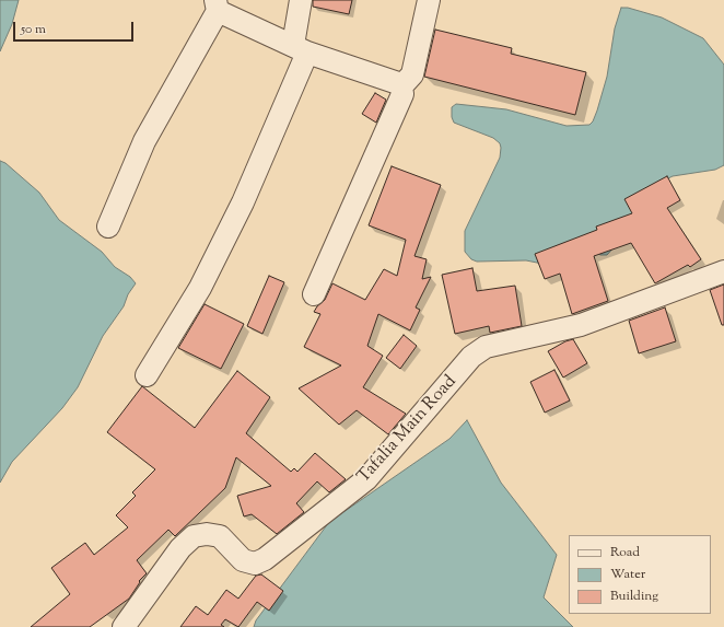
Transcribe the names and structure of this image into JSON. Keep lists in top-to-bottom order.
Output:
{
  "streets": {
    "street": ["Tafalia Main Road"]
  },
  "legend": ["Road", "Water", "Building"],
  "scale_bar": "50 m"
}
